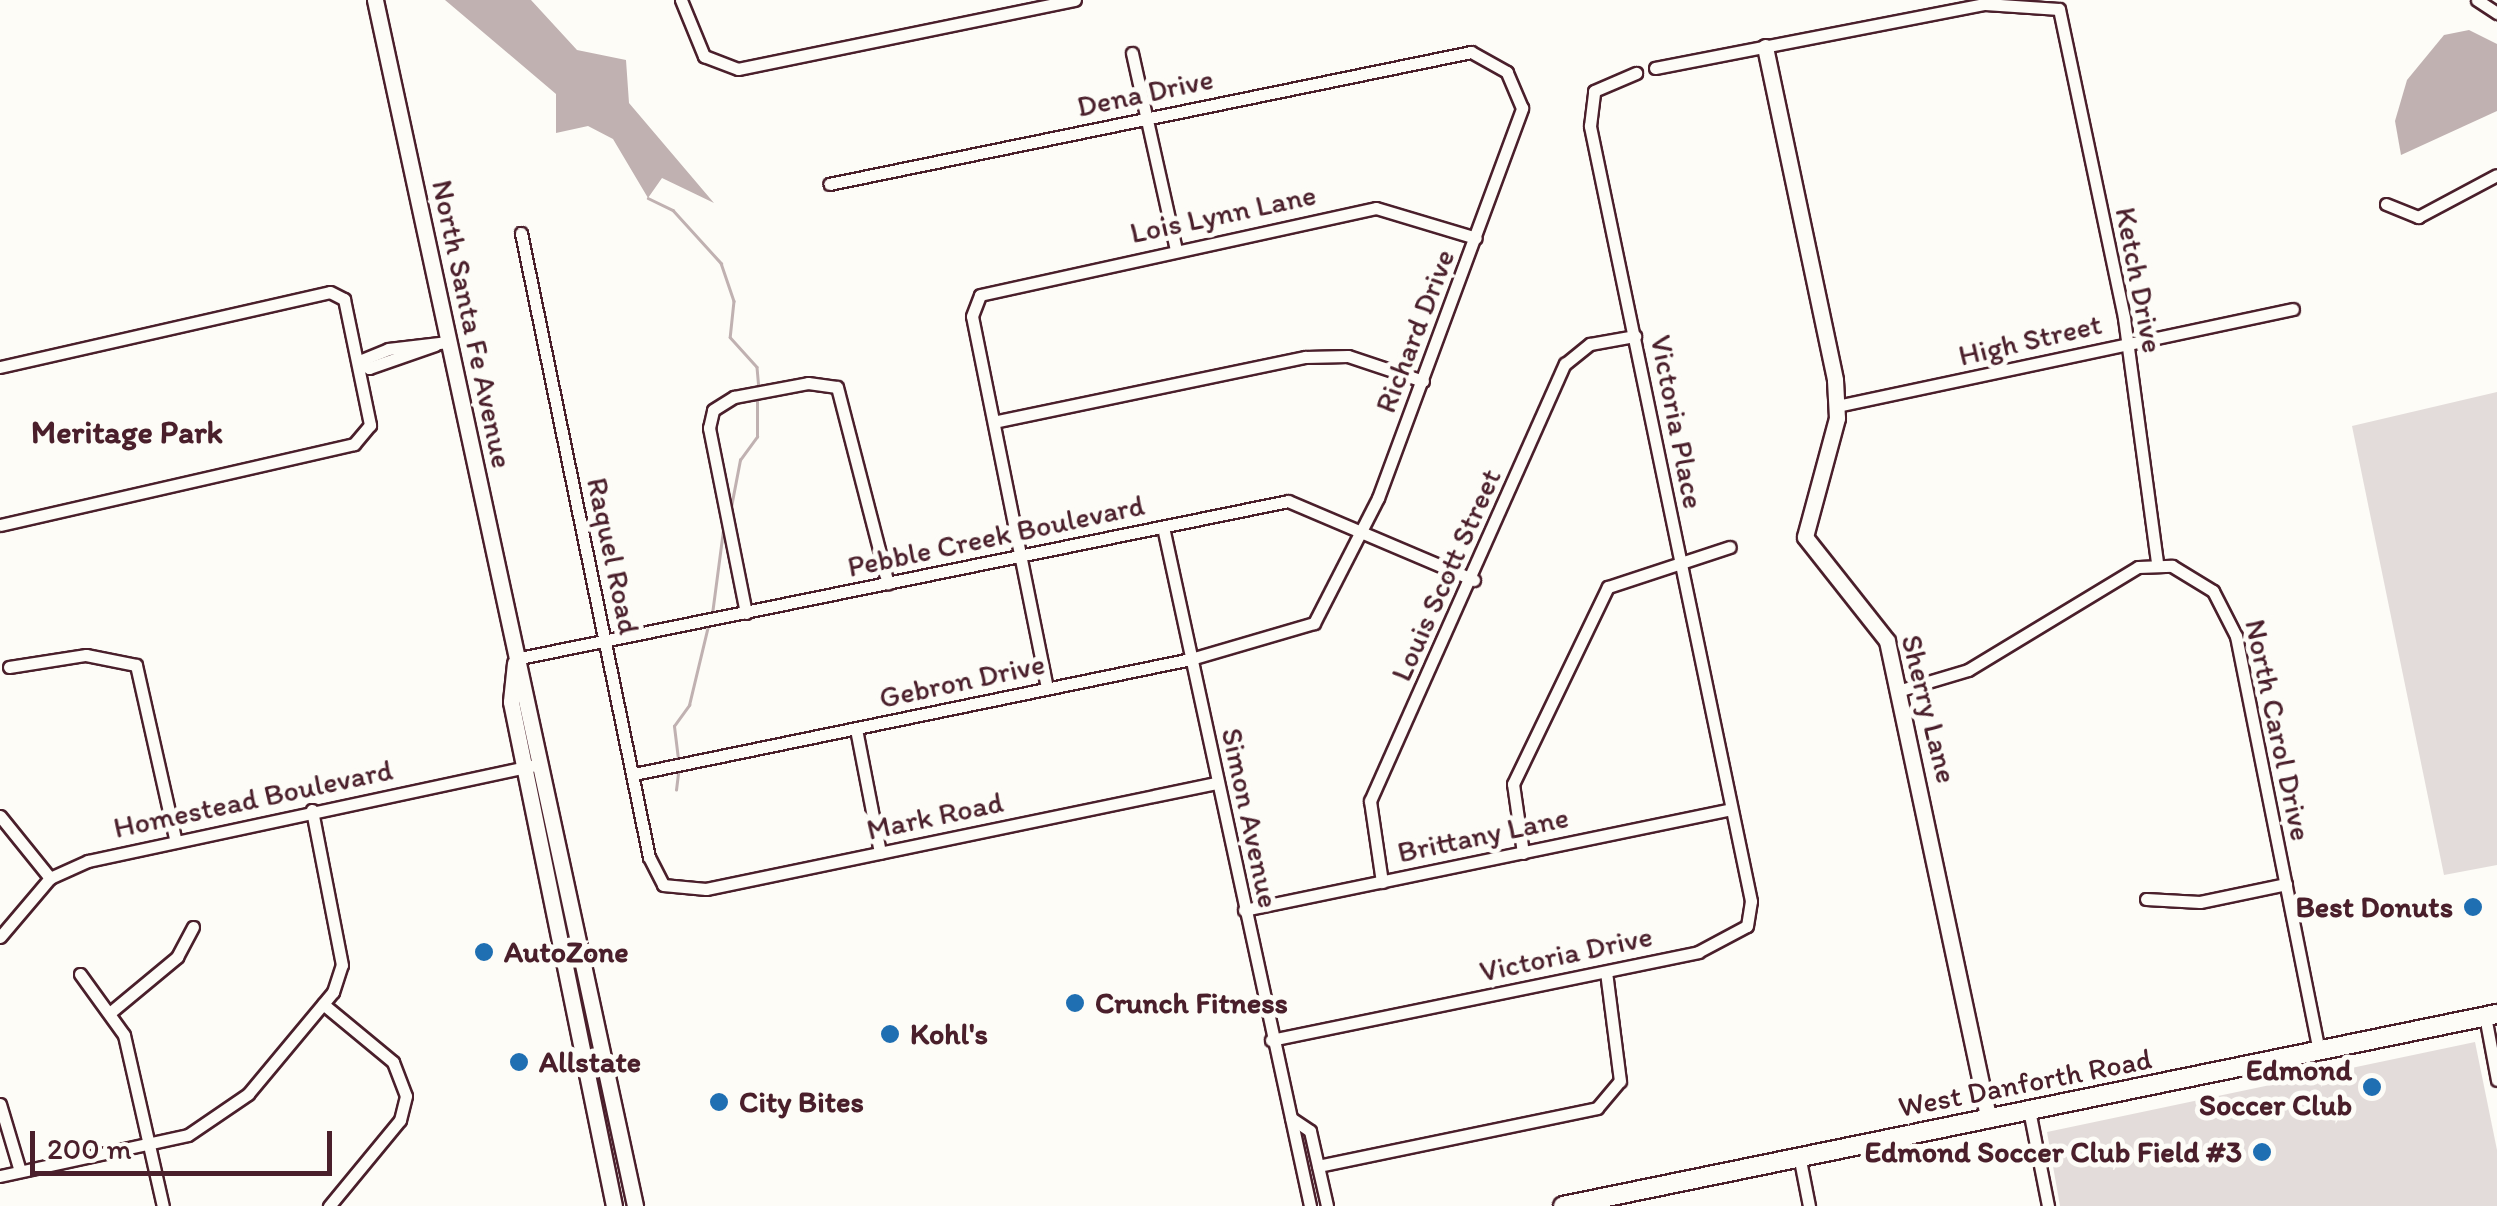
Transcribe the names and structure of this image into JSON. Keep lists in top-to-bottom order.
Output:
{
  "streets": {
    "main road": ["West Danforth Road"],
    "street": [
      "Dena Drive",
      "Lois Lynn Lane",
      "Ketch Drive",
      "North Santa Fe Avenue",
      "Richard Drive",
      "High Street",
      "Victoria Place",
      "Pebble Creek Boulevard",
      "Raquel Road",
      "Louis Scott Street",
      "Gebron Drive",
      "Sherry Lane",
      "North Carol Drive",
      "Homestead Boulevard",
      "Mark Road",
      "Simon Avenue",
      "Brittany Lane",
      "Victoria Drive"
    ]
  },
  "crossings": [
    ["Dena Drive", "Richard Drive"],
    ["Lois Lynn Lane", "Richard Drive"],
    ["Ketch Drive", "High Street"],
    ["Ketch Drive", "Sherry Lane"],
    ["Ketch Drive", "North Carol Drive"],
    ["North Santa Fe Avenue", "Pebble Creek Boulevard"],
    ["North Santa Fe Avenue", "Homestead Boulevard"],
    ["Richard Drive", "Pebble Creek Boulevard"],
    ["Richard Drive", "Gebron Drive"],
    ["High Street", "Sherry Lane"],
    ["Victoria Place", "Louis Scott Street"],
    ["Victoria Place", "Brittany Lane"],
    ["Victoria Place", "Victoria Drive"],
    ["Pebble Creek Boulevard", "Raquel Road"],
    ["Pebble Creek Boulevard", "Louis Scott Street"],
    ["Pebble Creek Boulevard", "Simon Avenue"],
    ["Raquel Road", "Gebron Drive"],
    ["Raquel Road", "Mark Road"],
    ["Louis Scott Street", "Brittany Lane"],
    ["Gebron Drive", "Simon Avenue"],
    ["Sherry Lane", "West Danforth Road"],
    ["North Carol Drive", "West Danforth Road"],
    ["Mark Road", "Simon Avenue"],
    ["Simon Avenue", "Brittany Lane"],
    ["Simon Avenue", "Victoria Drive"],
    ["Brittany Lane", "Victoria Drive"]
  ],
  "districts": ["Meritage Park"],
  "places": [
    "Best Donuts",
    "AutoZone",
    "Crunch Fitness",
    "Kohl's",
    "Allstate",
    "Edmond Soccer Club",
    "City Bites",
    "Edmond Soccer Club Field #3"
  ],
  "scale_bar": "200 m"
}
